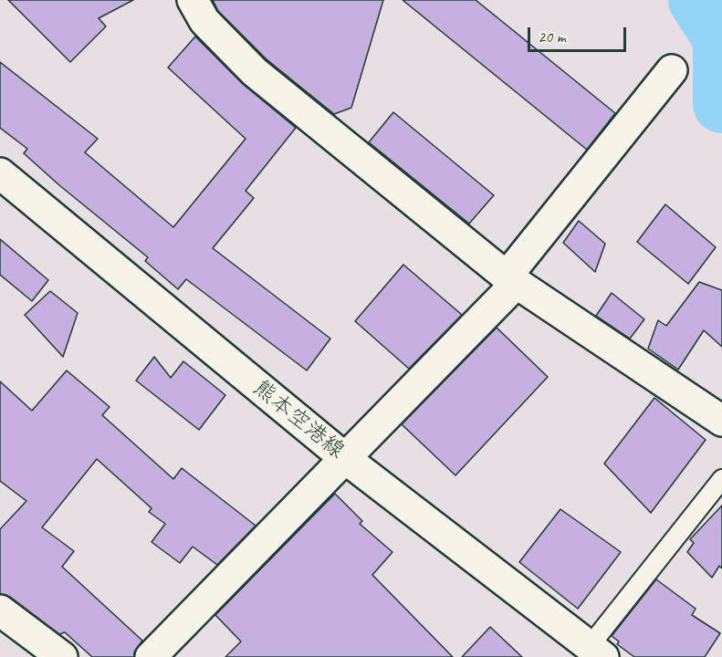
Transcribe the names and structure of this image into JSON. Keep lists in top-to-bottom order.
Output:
{
  "streets": {
    "street": ["熊本空港線"]
  },
  "scale_bar": "20 m"
}
